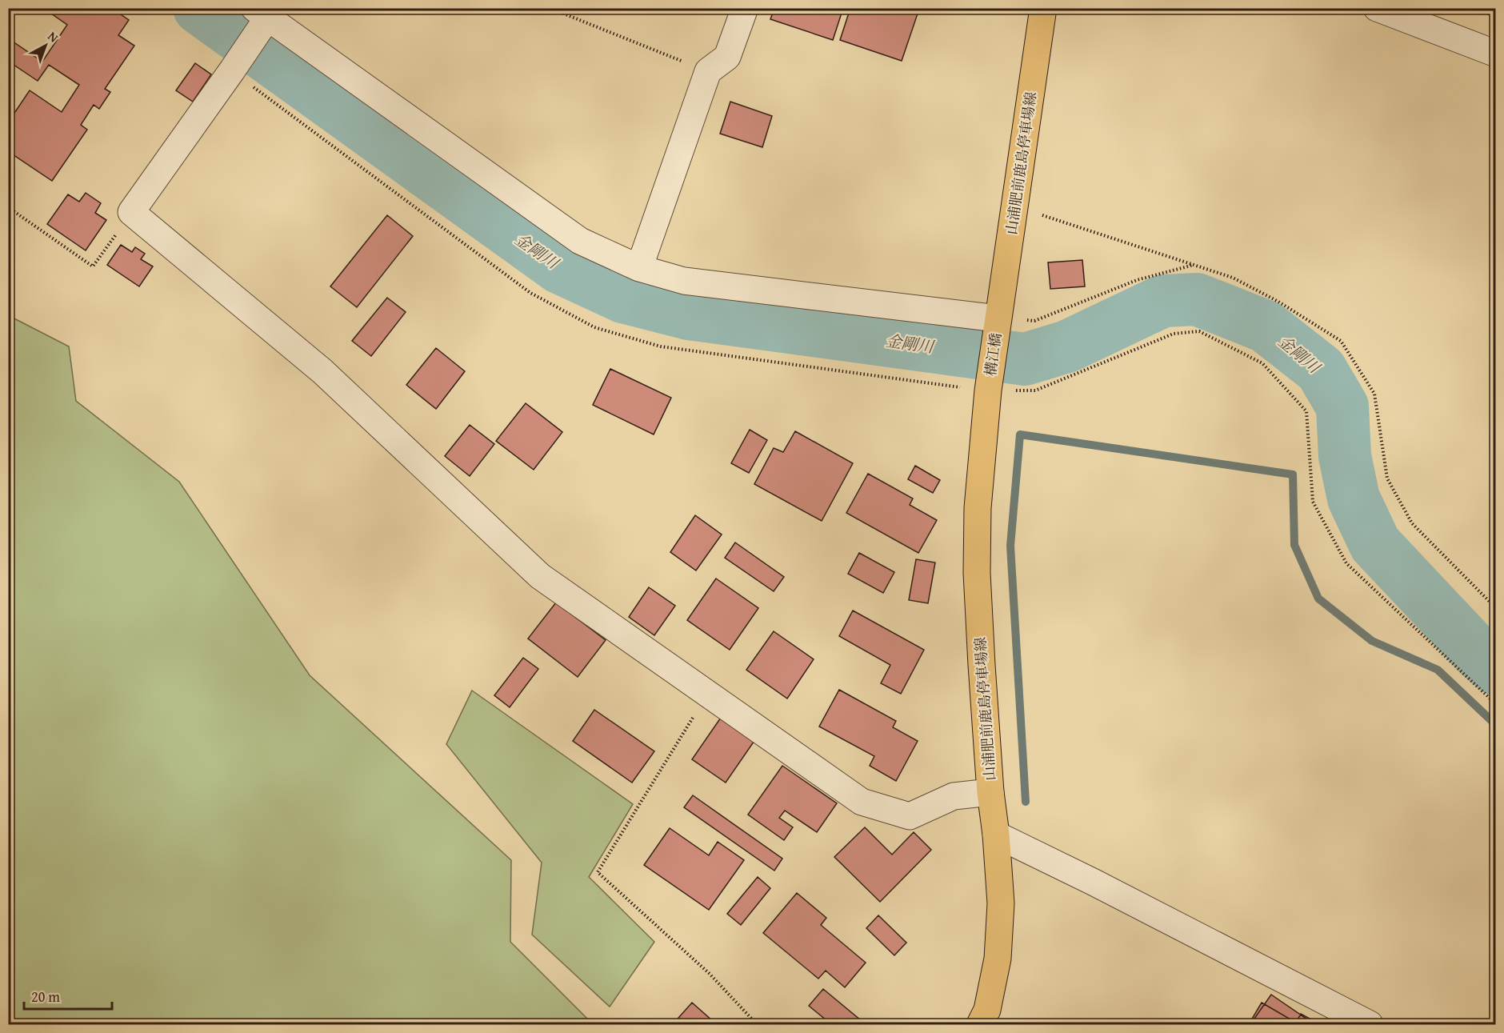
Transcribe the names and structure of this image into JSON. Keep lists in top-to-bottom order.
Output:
{
  "streets": {
    "main road": ["山浦肥前鹿島停車場線", "構江橋"]
  },
  "crossings": [
    ["山浦肥前鹿島停車場線", "構江橋"]
  ],
  "water": ["金剛川"],
  "scale_bar": "20 m",
  "north": "top right"
}
